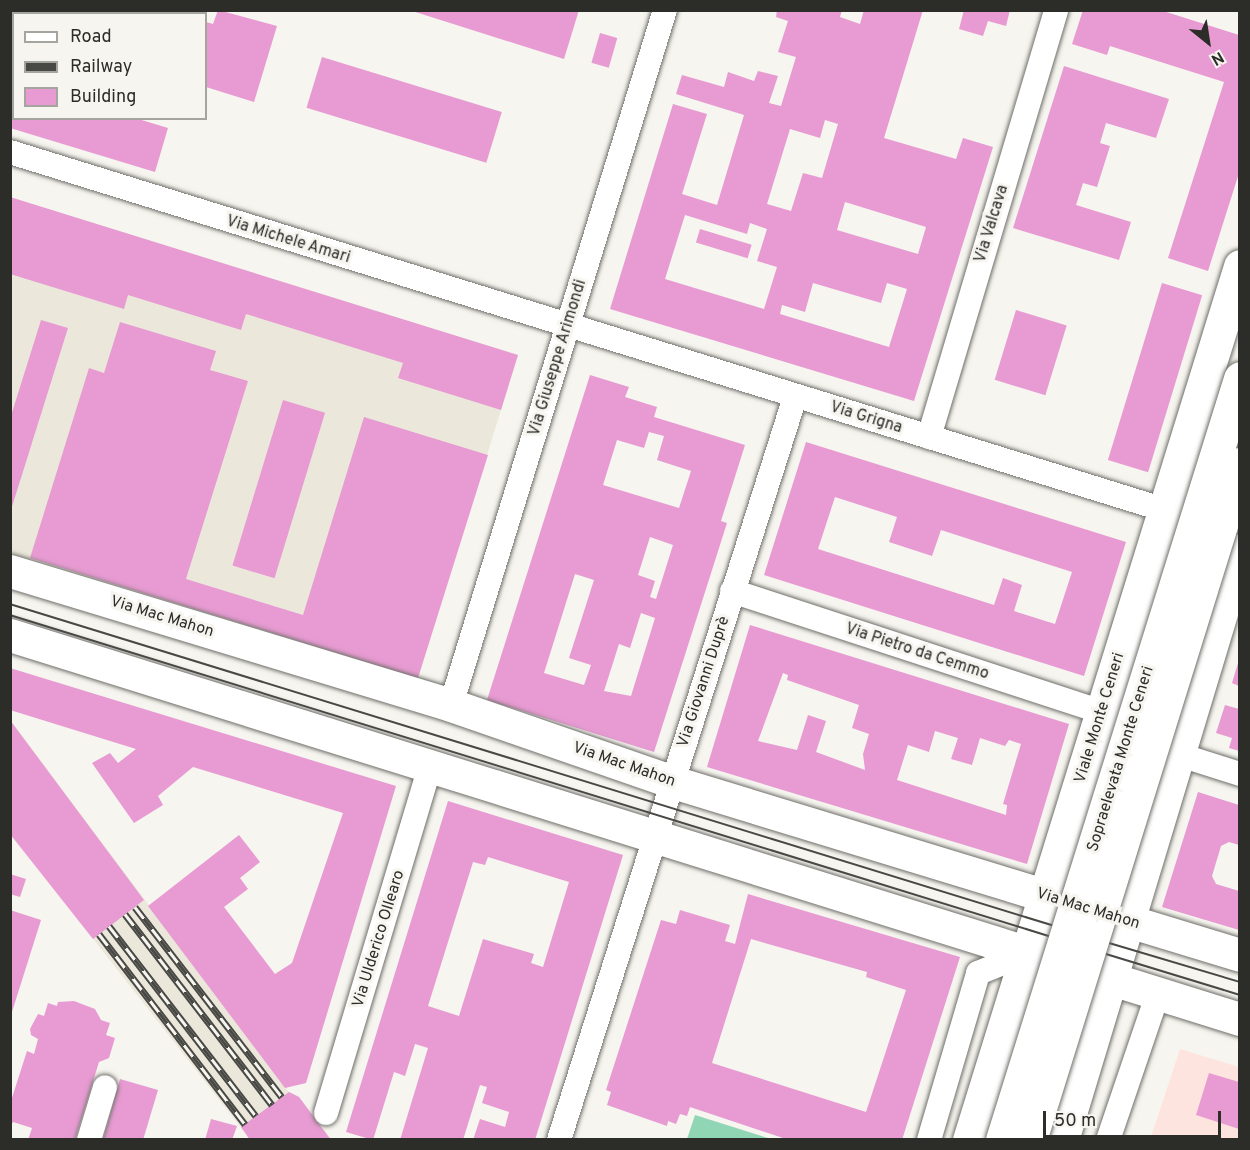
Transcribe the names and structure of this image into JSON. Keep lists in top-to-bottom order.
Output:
{
  "streets": {
    "main road": ["Via Mac Mahon", "Viale Monte Ceneri", "Sopraelevata Monte Ceneri"],
    "street": [
      "Via Valcava",
      "Via Michele Amari",
      "Via Giuseppe Arimondi",
      "Via Grigna",
      "Via Pietro da Cemmo",
      "Via Giovanni Duprè",
      "Via Ulderico Ollearo"
    ]
  },
  "crossings": [
    ["Via Valcava", "Via Grigna"],
    ["Via Michele Amari", "Via Giuseppe Arimondi"],
    ["Via Michele Amari", "Via Grigna"],
    ["Via Giuseppe Arimondi", "Via Grigna"],
    ["Via Giuseppe Arimondi", "Via Mac Mahon"],
    ["Via Grigna", "Via Giovanni Duprè"],
    ["Via Grigna", "Viale Monte Ceneri"],
    ["Via Mac Mahon", "Via Giovanni Duprè"],
    ["Via Mac Mahon", "Viale Monte Ceneri"],
    ["Via Pietro da Cemmo", "Via Giovanni Duprè"],
    ["Via Pietro da Cemmo", "Viale Monte Ceneri"]
  ],
  "legend": ["Road", "Railway", "Building"],
  "scale_bar": "50 m",
  "north": "bottom right"
}
